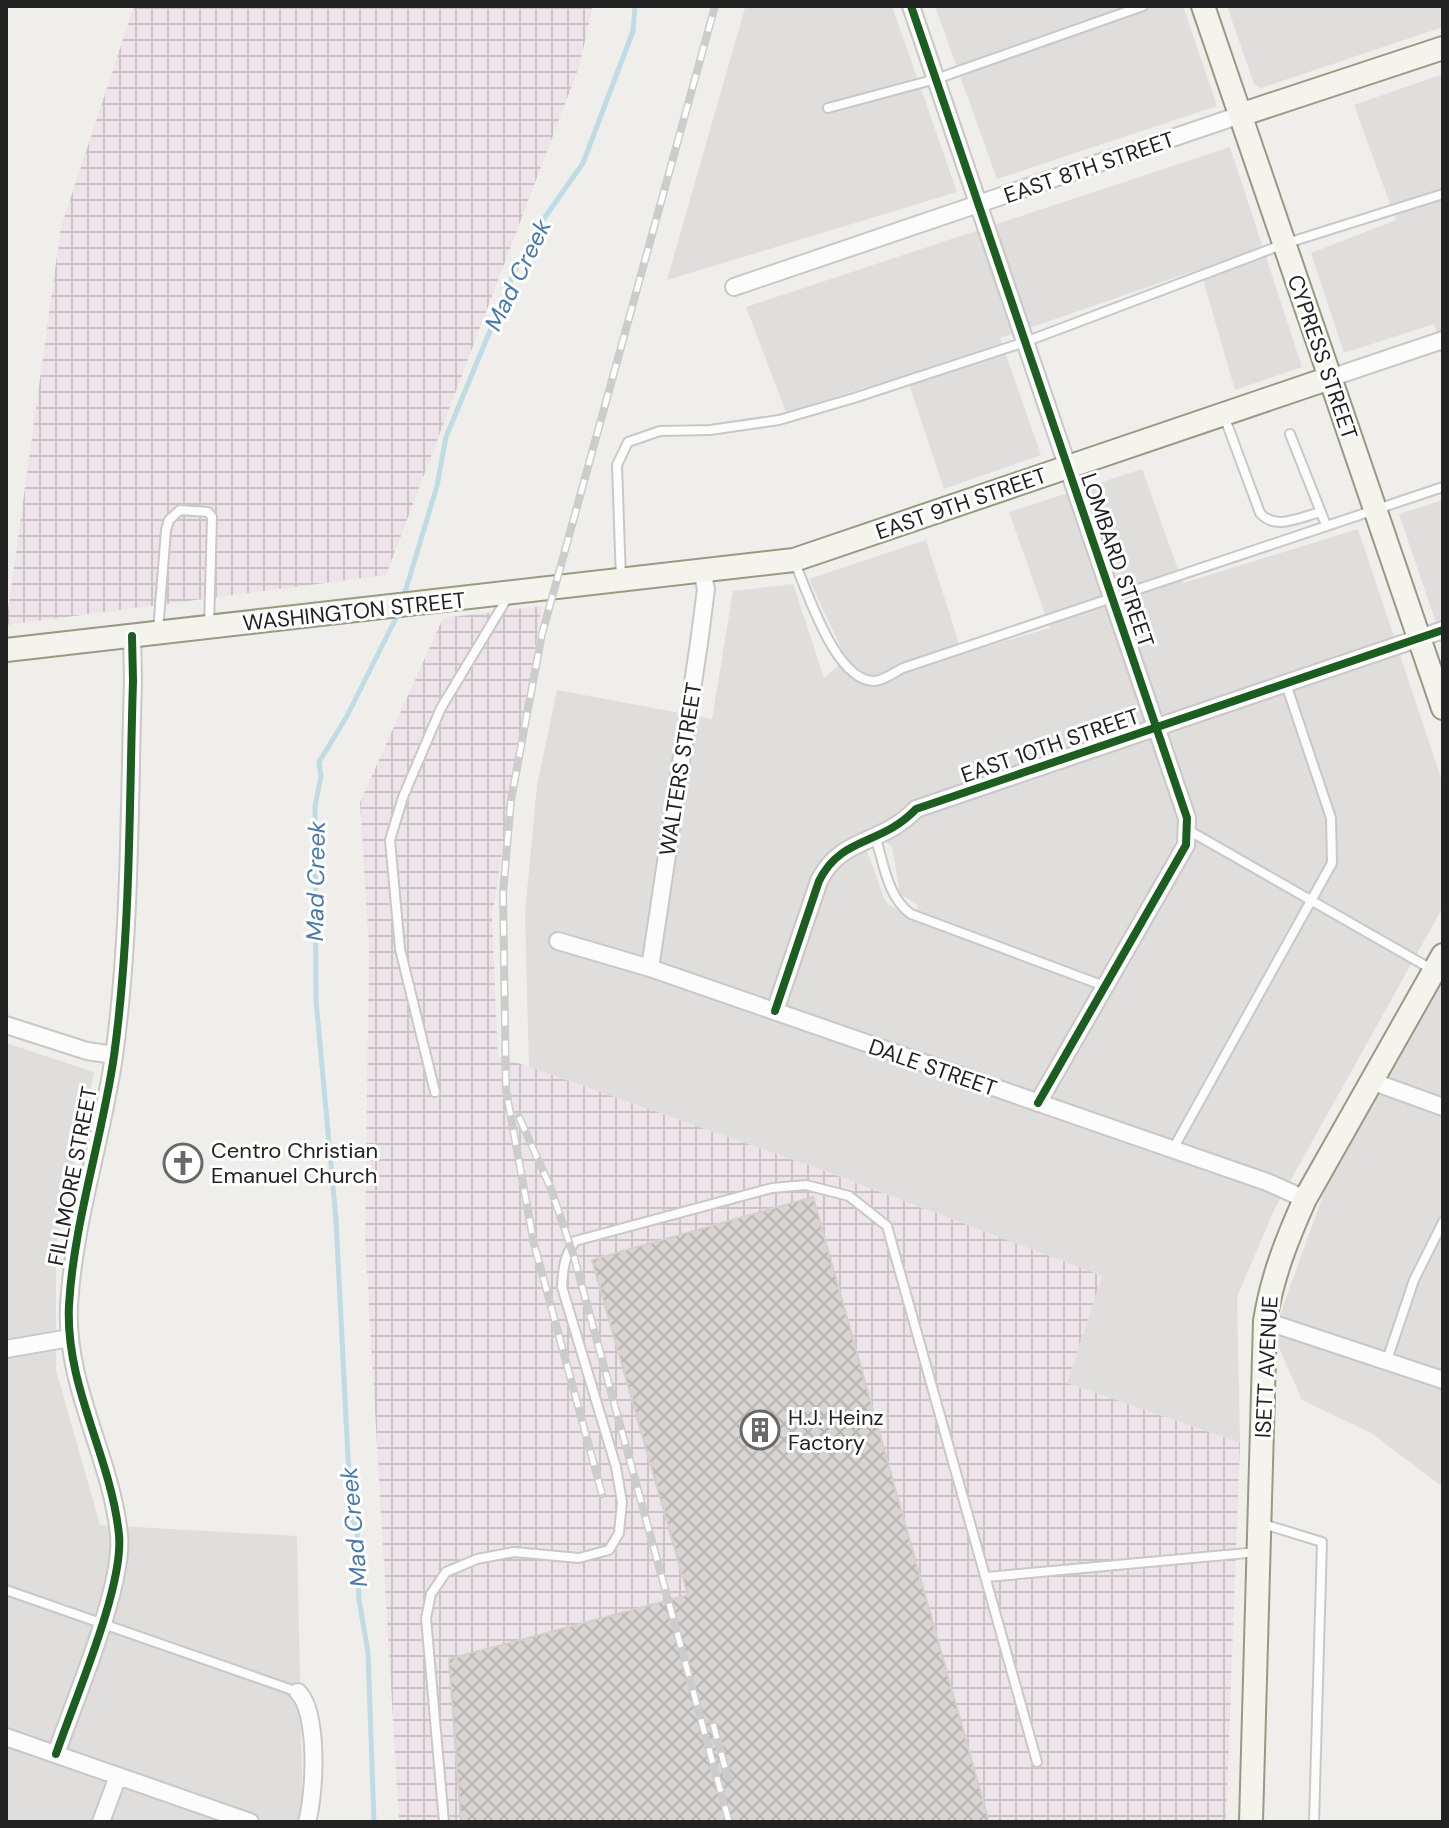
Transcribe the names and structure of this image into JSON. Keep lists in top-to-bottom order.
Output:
{
  "streets": {
    "main road": [
      "EAST 8TH STREET",
      "CYPRESS STREET",
      "EAST 9TH STREET",
      "WASHINGTON STREET",
      "ISETT AVENUE"
    ],
    "street": [
      "LOMBARD STREET",
      "EAST 10TH STREET",
      "WALTERS STREET",
      "DALE STREET",
      "FILLMORE STREET"
    ]
  },
  "crossings": [
    ["EAST 8TH STREET", "CYPRESS STREET"],
    ["EAST 8TH STREET", "LOMBARD STREET"],
    ["CYPRESS STREET", "EAST 9TH STREET"],
    ["CYPRESS STREET", "EAST 10TH STREET"],
    ["EAST 9TH STREET", "LOMBARD STREET"],
    ["EAST 9TH STREET", "WASHINGTON STREET"],
    ["EAST 9TH STREET", "WALTERS STREET"],
    ["LOMBARD STREET", "EAST 10TH STREET"],
    ["WASHINGTON STREET", "WALTERS STREET"],
    ["WASHINGTON STREET", "FILLMORE STREET"],
    ["EAST 10TH STREET", "DALE STREET"],
    ["WALTERS STREET", "DALE STREET"],
    ["DALE STREET", "ISETT AVENUE"]
  ],
  "water": ["Mad Creek"],
  "places": {
    "church": ["Centro Christian Emanuel Church"],
    "building": ["H.J. Heinz Factory"]
  }
}
